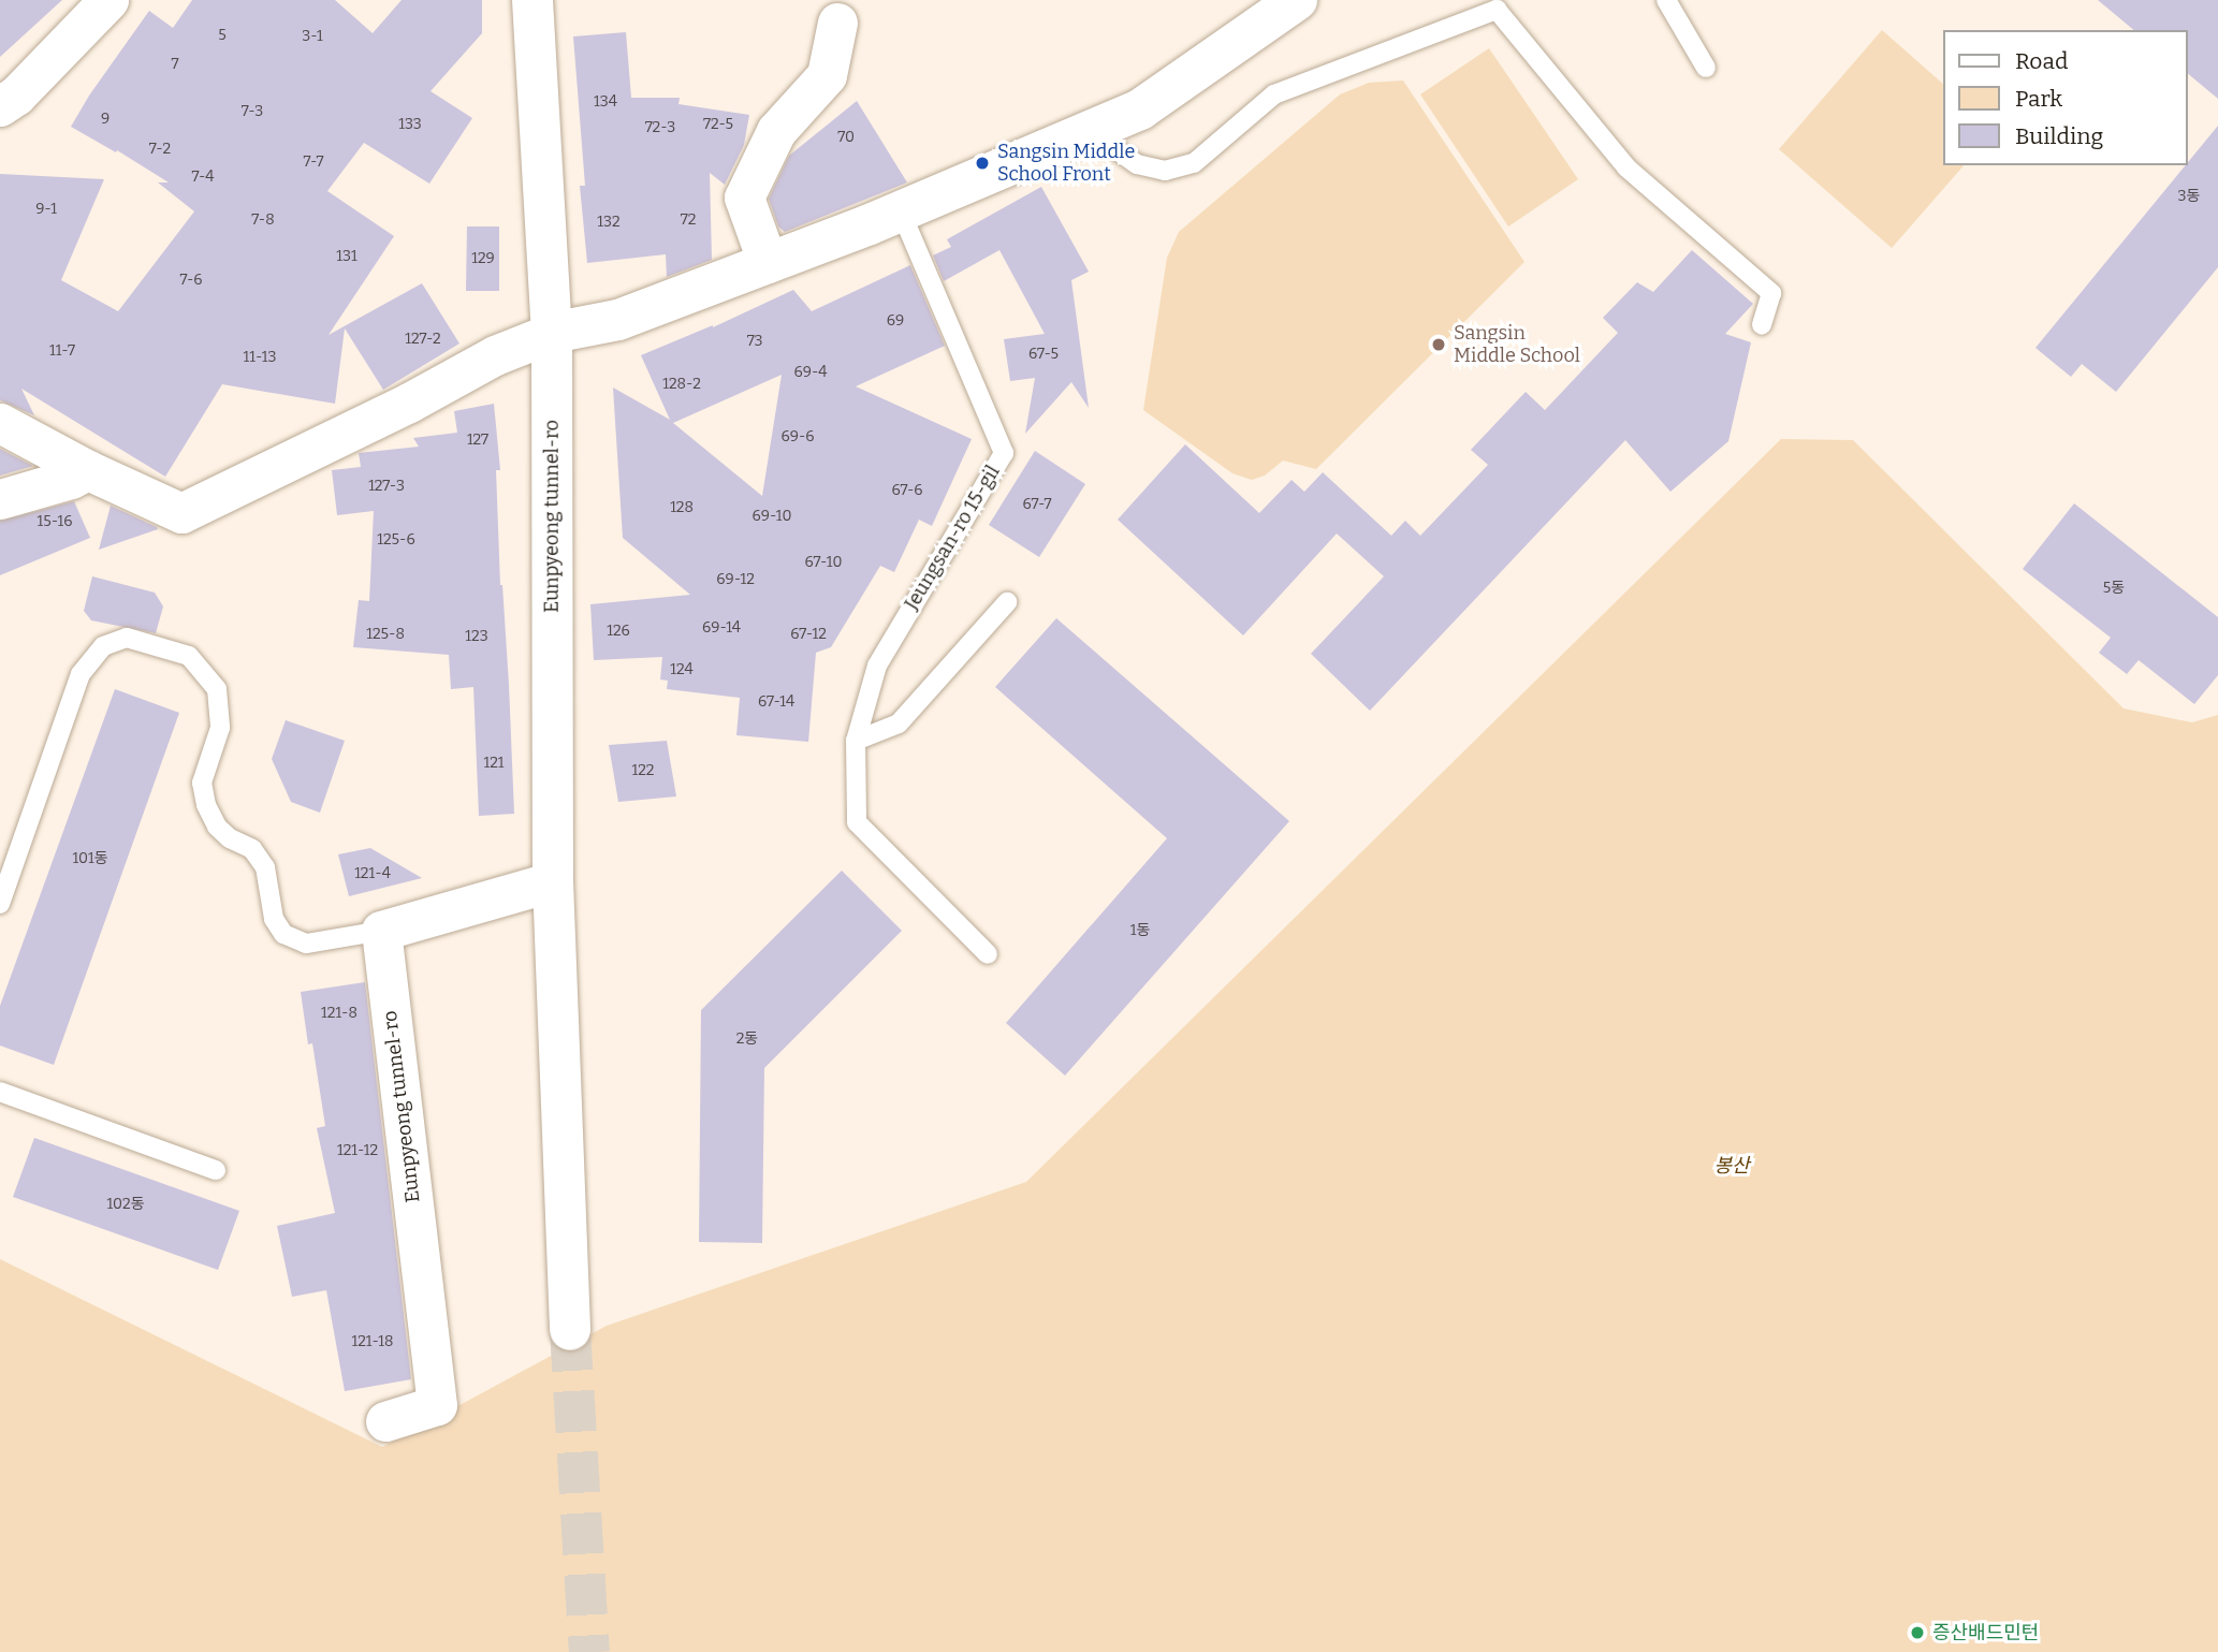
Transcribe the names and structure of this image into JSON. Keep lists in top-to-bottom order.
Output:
{
  "streets": {
    "main road": ["Eunpyeong tunnel-ro"],
    "lane": ["Jeungsan-ro 15-gil"]
  },
  "parks": ["봉산"],
  "places": ["Sangsin Middle School Front", "Sangsin Middle School", "증산배드민턴"],
  "house_numbers": [
    "5",
    "3-1",
    "7",
    "134",
    "7-3",
    "9",
    "133",
    "72-5",
    "72-3",
    "70",
    "7-2",
    "7-7",
    "7-4",
    "3동",
    "9-1",
    "7-8",
    "72",
    "132",
    "131",
    "129",
    "7-6",
    "69",
    "127-2",
    "73",
    "11-7",
    "67-5",
    "11-13",
    "69-4",
    "128-2",
    "69-6",
    "127",
    "127-3",
    "67-6",
    "67-7",
    "128",
    "69-10",
    "15-16",
    "125-6",
    "67-10",
    "69-12",
    "5동",
    "69-14",
    "126",
    "125-8",
    "67-12",
    "123",
    "124",
    "67-14",
    "121",
    "122",
    "101동",
    "121-4",
    "1동",
    "121-8",
    "2동",
    "121-12",
    "102동",
    "121-18"
  ],
  "legend": ["Road", "Park", "Building"]
}
